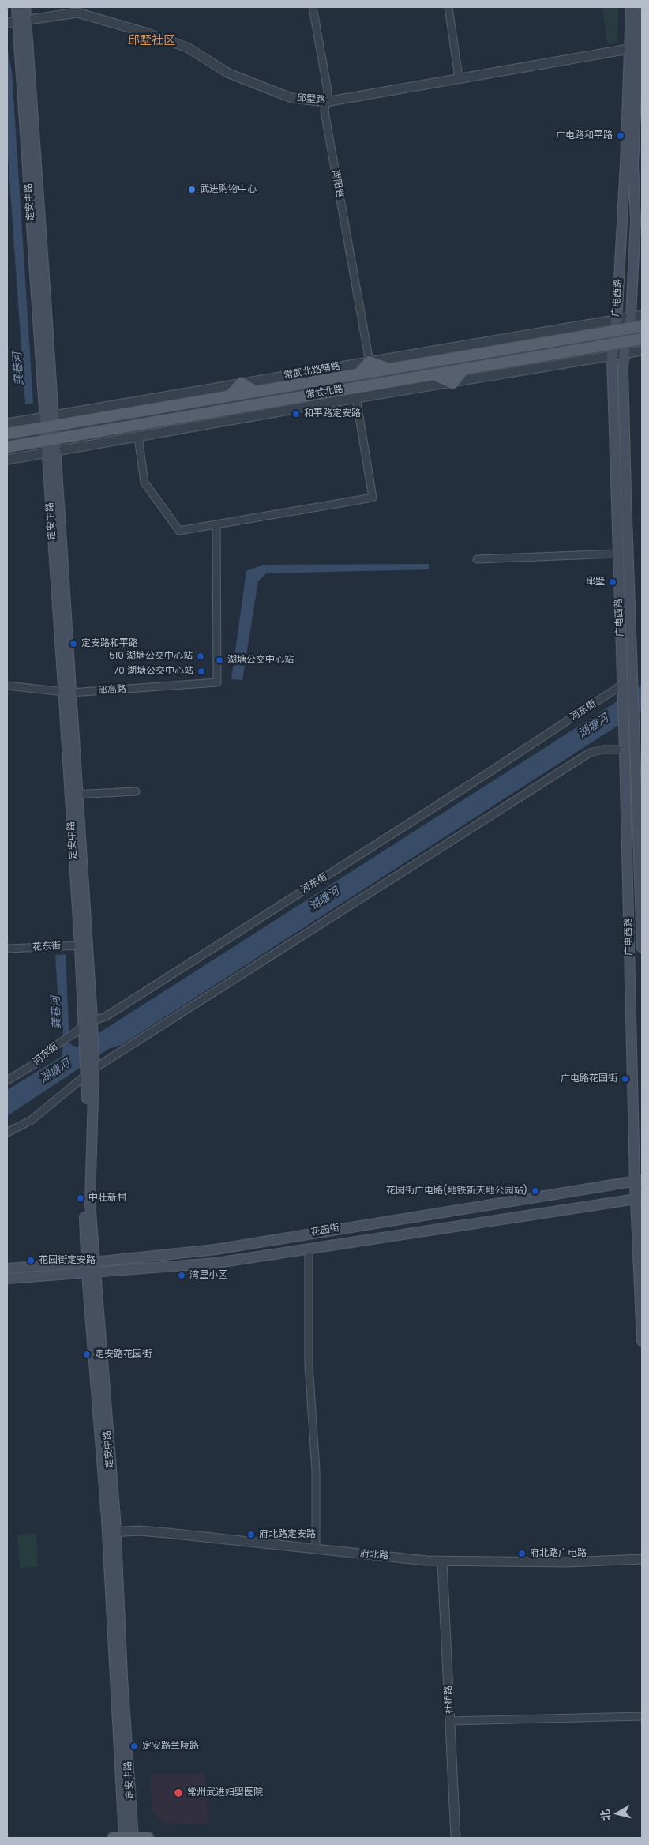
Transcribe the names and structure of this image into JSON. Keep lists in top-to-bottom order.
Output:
{
  "streets": {
    "main road": [
      "定安中路",
      "广电西路",
      "常武北路",
      "花园街"
    ],
    "street": [
      "邱墅路",
      "南阳路",
      "常武北路辅路",
      "邱高路",
      "河东街",
      "花东街",
      "府北路",
      "社桥路"
    ]
  },
  "crossings": [
    ["邱墅路", "南阳路"],
    ["邱墅路", "定安中路"],
    ["邱墅路", "广电西路"],
    ["南阳路", "常武北路辅路"],
    ["定安中路", "常武北路辅路"],
    ["定安中路", "常武北路"],
    ["定安中路", "邱高路"],
    ["定安中路", "河东街"],
    ["定安中路", "花东街"],
    ["定安中路", "花园街"],
    ["定安中路", "府北路"],
    ["广电西路", "常武北路辅路"],
    ["广电西路", "常武北路"],
    ["广电西路", "河东街"],
    ["广电西路", "花园街"],
    ["常武北路辅路", "常武北路"],
    ["府北路", "社桥路"]
  ],
  "districts": ["邱墅社区"],
  "water": ["龚巷河", "湖塘河"],
  "places": [
    "广电路和平路",
    "武进购物中心",
    "和平路定安路",
    "邱墅",
    "定安路和平路",
    "510 湖塘公交中心站",
    "湖塘公交中心站",
    "70 湖塘公交中心站",
    "广电路花园街",
    "花园街广电路(地铁新天地公园站)",
    "中壮新村",
    "花园街定安路",
    "湾里小区",
    "定安路花园街",
    "府北路定安路",
    "府北路广电路",
    "定安路兰陵路",
    "常州武进妇婴医院"
  ],
  "north": "left"
}
